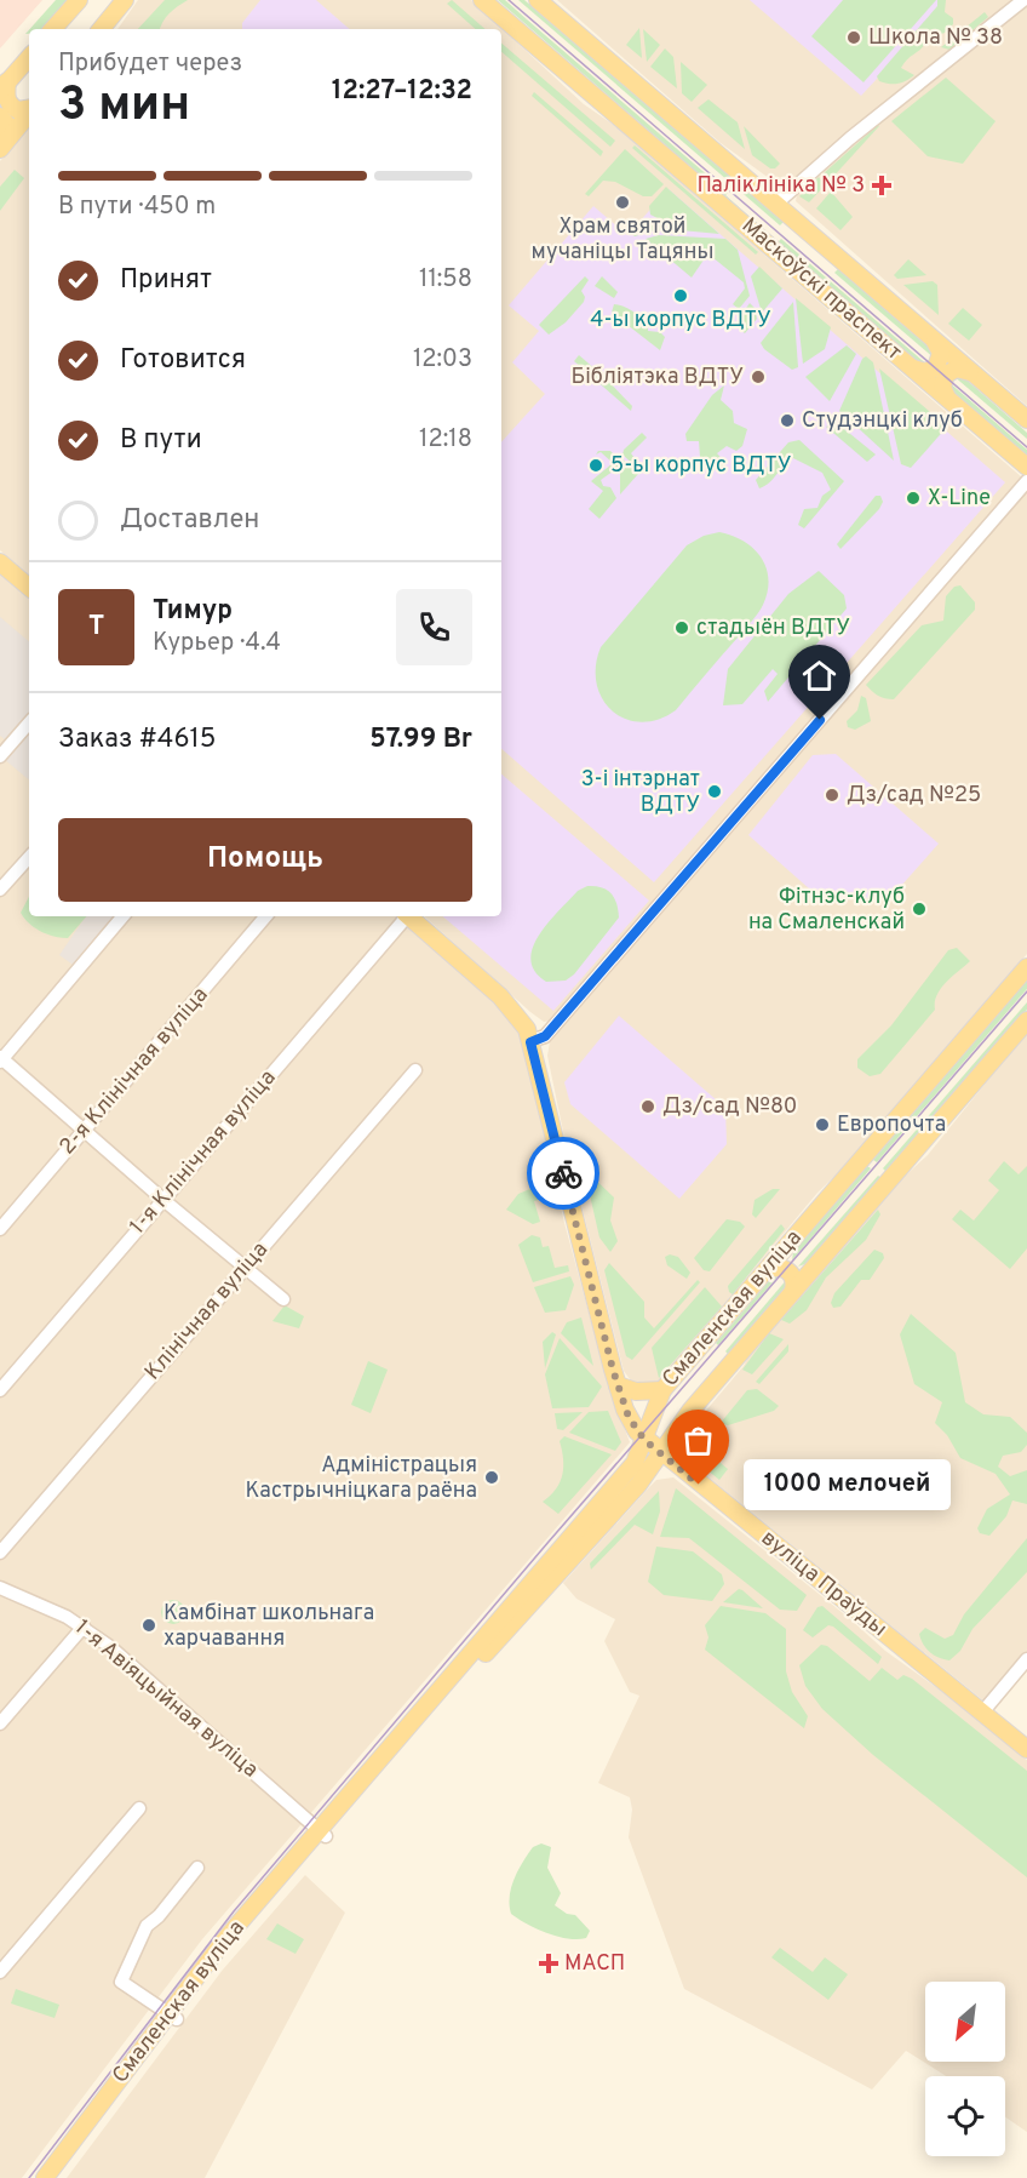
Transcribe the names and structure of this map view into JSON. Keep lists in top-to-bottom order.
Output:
{
  "streets": {
    "main road": ["Маскоўскі праспект", "Смаленская вуліца", "вуліца Праўды"],
    "street": [
      "2-я Клінічная вуліца",
      "1-я Клінічная вуліца",
      "Клінічная вуліца",
      "1-я Авіяцыйная вуліца"
    ]
  },
  "crossings": [
    ["Смаленская вуліца", "вуліца Праўды"],
    ["Смаленская вуліца", "1-я Авіяцыйная вуліца"]
  ],
  "places": {
    "other": [
      "Школа № 38",
      "Храм святой мучаніцы Тацяны",
      "4-ы корпус ВДТУ",
      "Бібліятэка ВДТУ",
      "Студэнцкі клуб",
      "5-ы корпус ВДТУ",
      "X-Line",
      "стадыён ВДТУ",
      "3-і інтэрнат ВДТУ",
      "Дз/сад №25",
      "Фітнэс-клуб на Смаленскай",
      "Дз/сад №80",
      "Европочта",
      "Адміністрацыя Кастрычніцкага раёна",
      "1000 мелочей",
      "Камбінат школьнага харчавання"
    ],
    "health": ["Паліклініка № 3", "МАСП"]
  },
  "north": "bottom left",
  "page": {
    "heading": ["3 мин", "Прибудет через", "12:27–12:32"],
    "panel": [
      "Тимур",
      "Курьер · 4.4",
      "Заказ #4615",
      "57.99 Br"
    ],
    "bar": "В пути · 450 m",
    "list": [
      ["Принят", "11:58"],
      ["Готовится", "12:03"],
      ["В пути", "12:18"],
      "Доставлен"
    ],
    "round": "Т",
    "buttons": "Помощь",
    "bubble": "1000 мелочей"
  }
}
